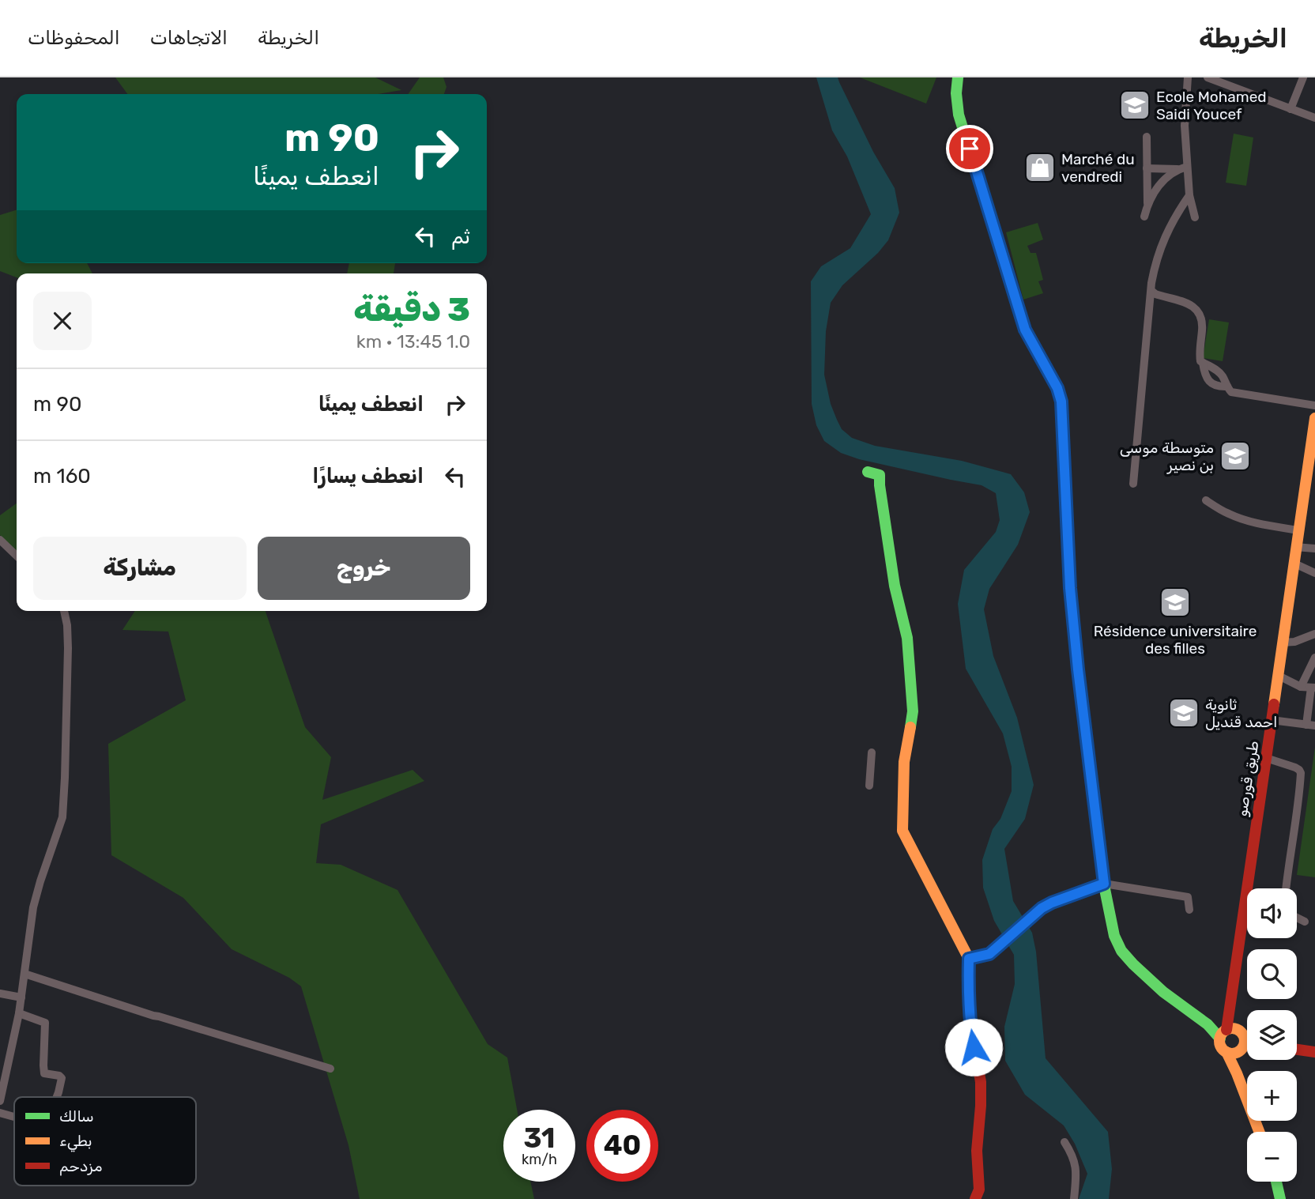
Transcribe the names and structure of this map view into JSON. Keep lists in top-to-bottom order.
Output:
{
  "streets": {
    "main road": ["طريق قورصو"]
  },
  "places": {
    "school or university": [
      "Ecole Mohamed Saidi Youcef",
      "متوسطة موسى بن نصير",
      "Résidence universitaire des filles",
      "ثانوية احمد قنديل"
    ],
    "shop": ["Marché du vendredi"]
  },
  "legend": ["سالك", "بطيء", "مزدحم"],
  "page": {
    "header": "الخريطة",
    "nav": ["الخريطة", "الاتجاهات", "المحفوظات"],
    "turn": ["90 m", "انعطف يمينًا"],
    "then": "ثم",
    "heading": ["3 دقيقة", "1.0 km · 13:45"],
    "list": [
      {
        "name": "انعطف يمينًا",
        "value": "90 m"
      },
      {
        "name": "انعطف يسارًا",
        "value": "160 m"
      }
    ],
    "buttons": ["خروج", "مشاركة"],
    "map_buttons": ["+", "−"],
    "speed": "31 km/h",
    "limit": "40"
  }
}
